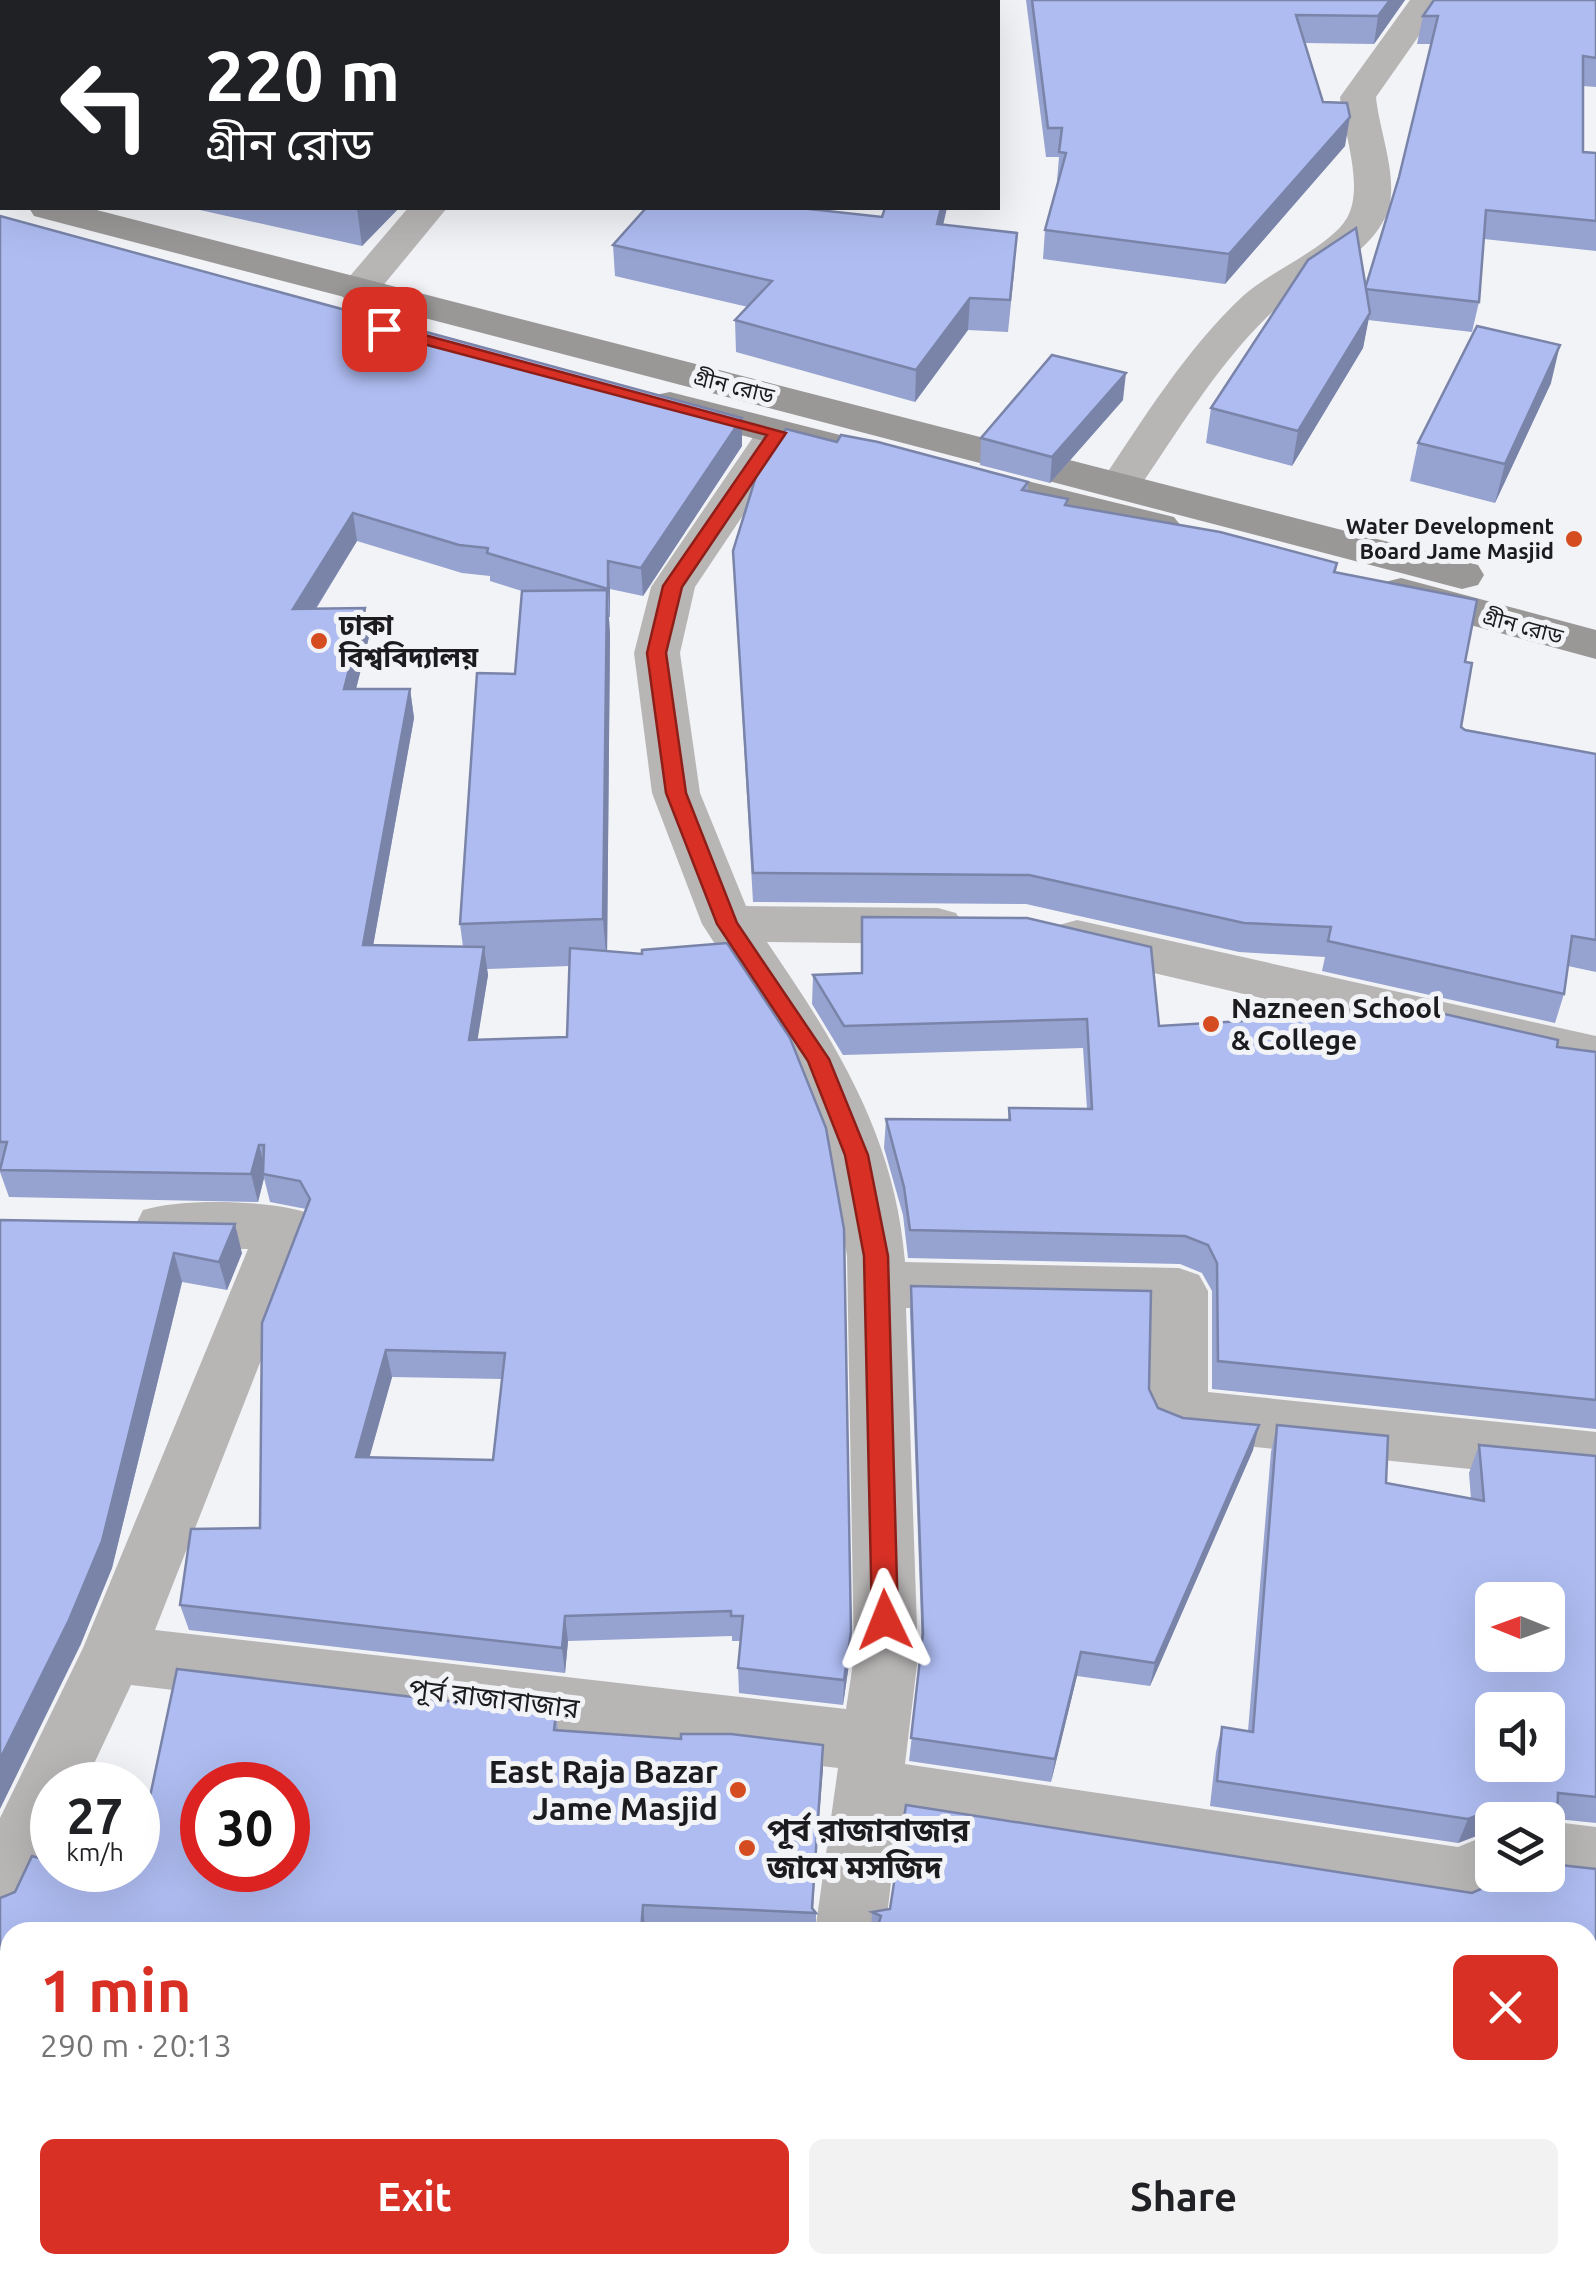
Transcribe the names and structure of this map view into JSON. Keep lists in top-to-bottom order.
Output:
{
  "streets": {
    "main road": ["গ্রীন রোড"],
    "street": ["পূর্ব রাজাবাজার"]
  },
  "places": [
    "Water Development Board Jame Masjid",
    "ঢাকা বিশ্ববিদ্যালয়",
    "Nazneen School & College",
    "East Raja Bazar Jame Masjid",
    "পূর্ব রাজাবাজার জামে মসজিদ"
  ],
  "north": "left",
  "page": {
    "turn": ["220 m", "গ্রীন রোড"],
    "speed": "27 km/h",
    "limit": "30",
    "heading": ["1 min", "290 m · 20:13"],
    "buttons": ["Exit", "Share"]
  }
}
